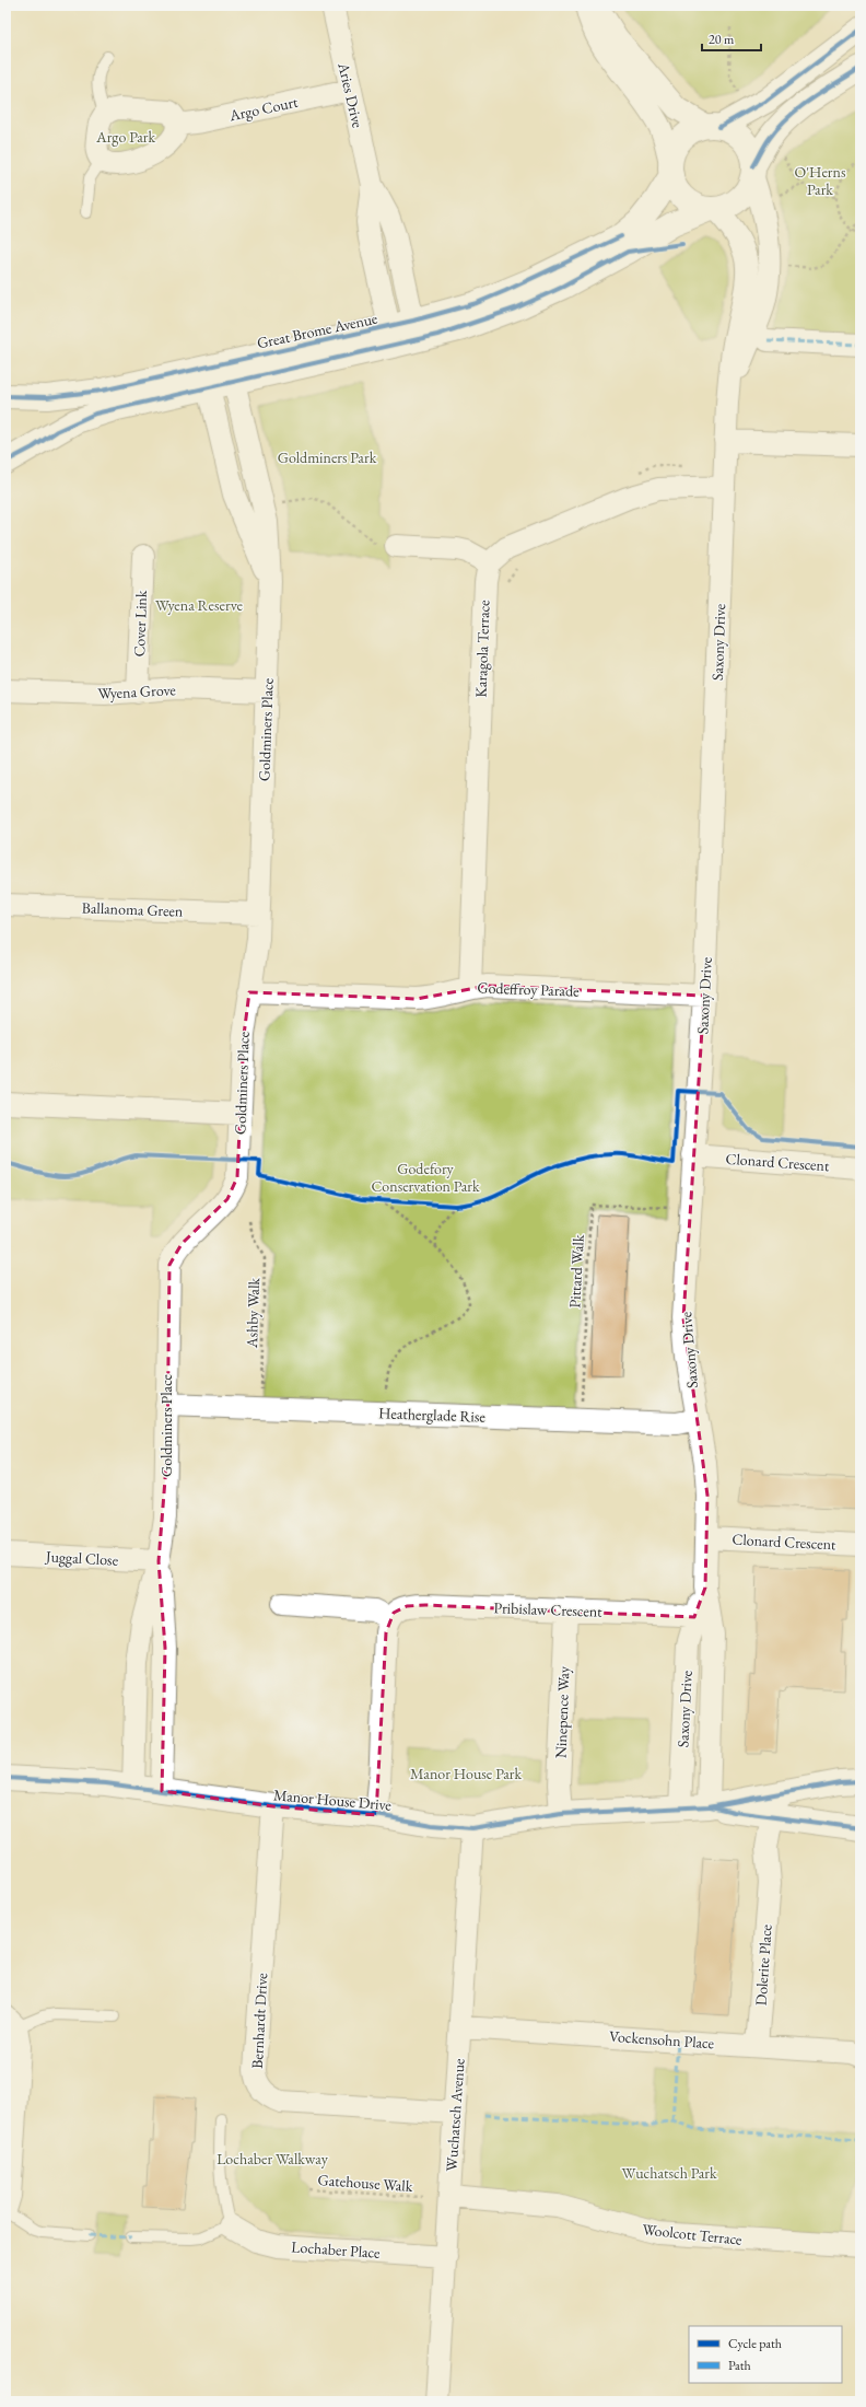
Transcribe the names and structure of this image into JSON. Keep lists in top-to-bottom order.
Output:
{
  "streets": {
    "street": [
      "Aries Drive",
      "Argo Court",
      "Great Brome Avenue",
      "Cover Link",
      "Saxony Drive",
      "Karagola Terrace",
      "Wyena Grove",
      "Goldminers Place",
      "Ballanoma Green",
      "Godeffroy Parade",
      "Clonard Crescent",
      "Heatherglade Rise",
      "Juggal Close",
      "Pribislaw Crescent",
      "Ninepence Way",
      "Manor House Drive",
      "Dolerite Place",
      "Bernhardt Drive",
      "Vockensohn Place",
      "Wuchatsch Avenue",
      "Woolcott Terrace",
      "Lochaber Place"
    ],
    "path": ["Pittard Walk", "Ashby Walk", "Gatehouse Walk"]
  },
  "crossings": [
    ["Aries Drive", "Argo Court"],
    ["Aries Drive", "Great Brome Avenue"],
    ["Great Brome Avenue", "Saxony Drive"],
    ["Great Brome Avenue", "Goldminers Place"],
    ["Cover Link", "Wyena Grove"],
    ["Saxony Drive", "Godeffroy Parade"],
    ["Saxony Drive", "Clonard Crescent"],
    ["Saxony Drive", "Heatherglade Rise"],
    ["Saxony Drive", "Pribislaw Crescent"],
    ["Saxony Drive", "Manor House Drive"],
    ["Karagola Terrace", "Godeffroy Parade"],
    ["Wyena Grove", "Goldminers Place"],
    ["Goldminers Place", "Ballanoma Green"],
    ["Goldminers Place", "Godeffroy Parade"],
    ["Goldminers Place", "Heatherglade Rise"],
    ["Goldminers Place", "Juggal Close"],
    ["Goldminers Place", "Manor House Drive"],
    ["Pittard Walk", "Heatherglade Rise"],
    ["Ashby Walk", "Heatherglade Rise"],
    ["Pribislaw Crescent", "Ninepence Way"],
    ["Ninepence Way", "Manor House Drive"],
    ["Manor House Drive", "Dolerite Place"],
    ["Manor House Drive", "Bernhardt Drive"],
    ["Manor House Drive", "Wuchatsch Avenue"],
    ["Dolerite Place", "Vockensohn Place"],
    ["Bernhardt Drive", "Wuchatsch Avenue"],
    ["Vockensohn Place", "Wuchatsch Avenue"],
    ["Wuchatsch Avenue", "Woolcott Terrace"],
    ["Wuchatsch Avenue", "Lochaber Place"]
  ],
  "parks": [
    "Argo Park",
    "O'Herns Park",
    "Goldminers Park",
    "Wyena Reserve",
    "Godefory Conservation Park",
    "Manor House Park",
    "Lochaber Walkway",
    "Wuchatsch Park"
  ],
  "legend": ["Cycle path", "Path"],
  "scale_bar": "20 m"
}
